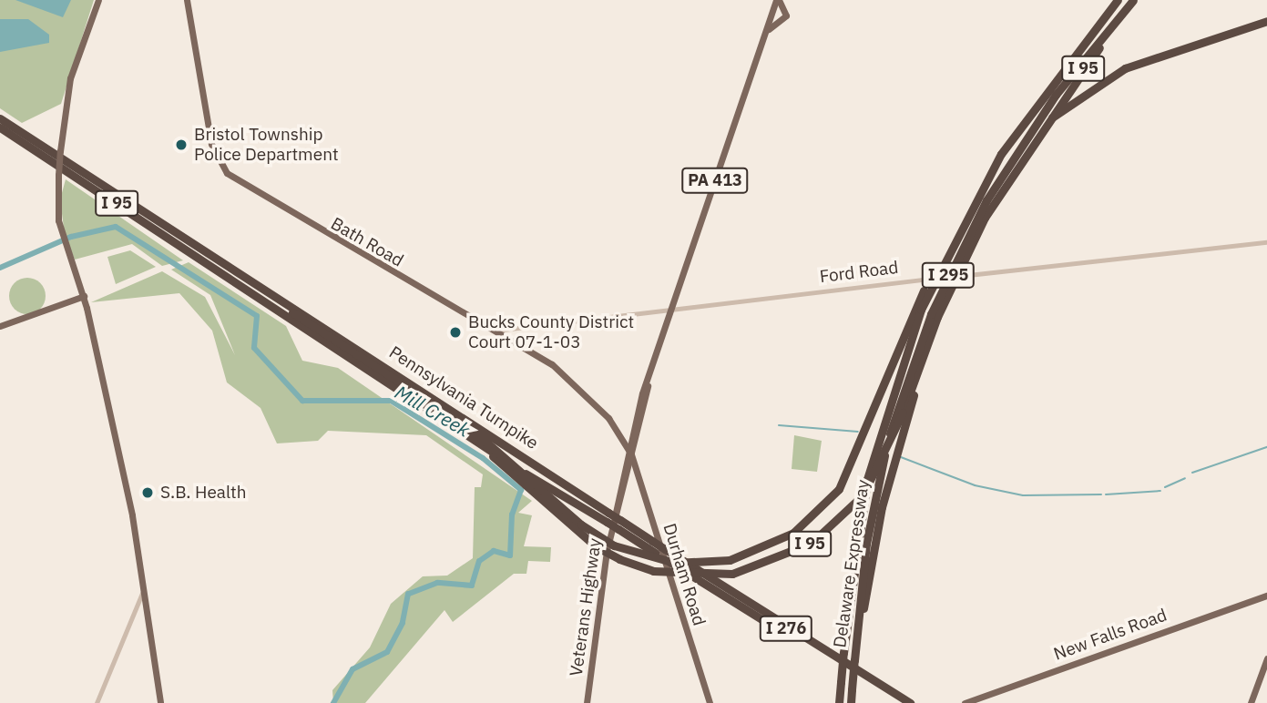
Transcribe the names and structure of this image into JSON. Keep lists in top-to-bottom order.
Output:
{
  "streets": {
    "highway": [
      "I 95",
      "I 295",
      "Pennsylvania Turnpike",
      "Delaware Expressway",
      "I 276"
    ],
    "main road": [
      "PA 413",
      "Bath Road",
      "Durham Road",
      "Veterans Highway",
      "New Falls Road"
    ],
    "street": ["Ford Road"]
  },
  "crossings": [
    ["I 95", "Pennsylvania Turnpike"],
    ["I 95", "Delaware Expressway"],
    ["Bath Road", "Ford Road"],
    ["Bath Road", "Durham Road"],
    ["Bath Road", "Veterans Highway"],
    ["Ford Road", "Veterans Highway"],
    ["Pennsylvania Turnpike", "Veterans Highway"],
    ["Durham Road", "Veterans Highway"]
  ],
  "water": ["Mill Creek"],
  "places": ["Bristol Township Police Department", "Bucks County District Court 07-1-03", "S.B. Health"]
}
